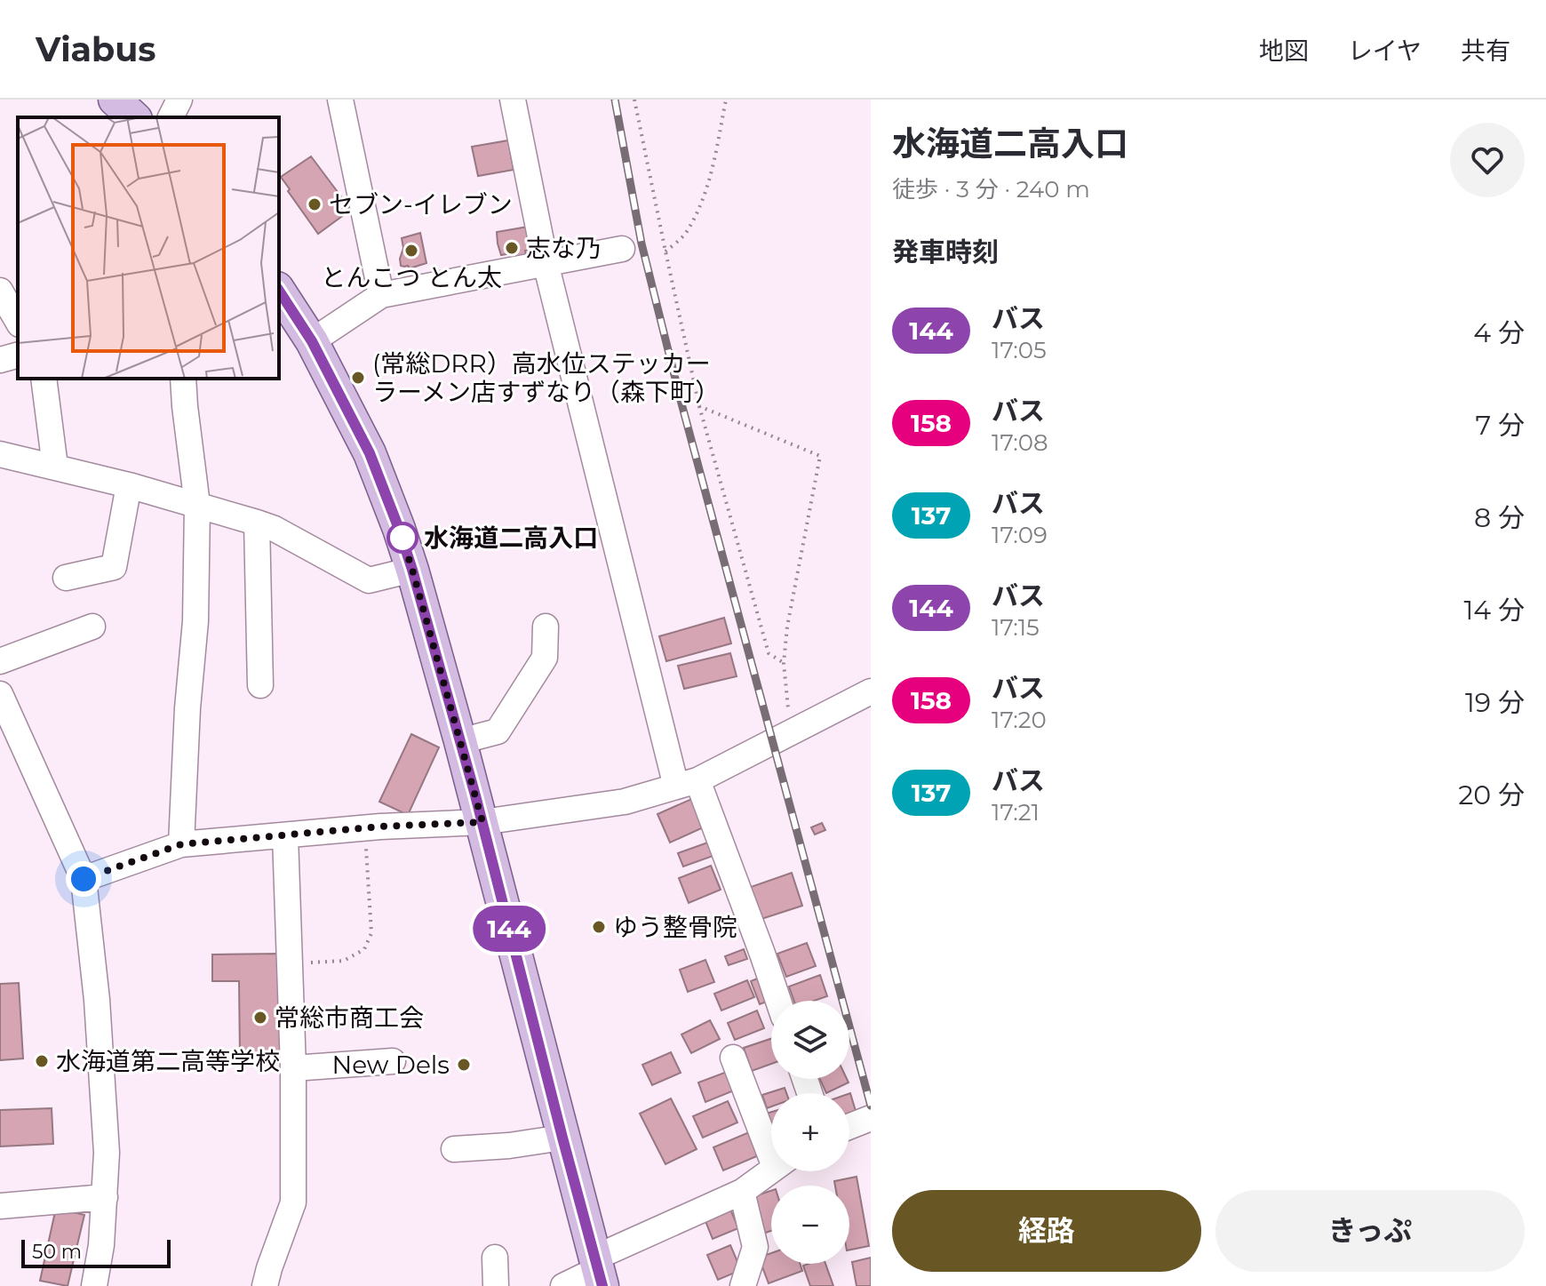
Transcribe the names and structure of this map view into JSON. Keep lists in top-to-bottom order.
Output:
{
  "places": [
    "セブン-イレブン",
    "志な乃",
    "とんこつ とん太",
    "(常総DRR）高水位ステッカー ラーメン店すずなり（森下町）",
    "水海道二高入口",
    "ゆう整骨院",
    "常総市商工会",
    "水海道第二高等学校",
    "New Dels"
  ],
  "lines": ["bus line 144"],
  "scale_bar": "50 m",
  "page": {
    "header": "Viabus",
    "nav": ["地図", "レイヤ", "共有"],
    "on_map": "144",
    "heading": [
      ["水海道二高入口", "徒歩 · 3 分 · 240 m"],
      "発車時刻"
    ],
    "list": [
      {
        "mark": "144",
        "name": "バス",
        "note": "17:05",
        "value": "4 分"
      },
      {
        "mark": "158",
        "name": "バス",
        "note": "17:08",
        "value": "7 分"
      },
      {
        "mark": "137",
        "name": "バス",
        "note": "17:09",
        "value": "8 分"
      },
      {
        "mark": "144",
        "name": "バス",
        "note": "17:15",
        "value": "14 分"
      },
      {
        "mark": "158",
        "name": "バス",
        "note": "17:20",
        "value": "19 分"
      },
      {
        "mark": "137",
        "name": "バス",
        "note": "17:21",
        "value": "20 分"
      }
    ],
    "map_buttons": ["+", "−"],
    "buttons": ["経路", "きっぷ"],
    "scale": "50 m"
  }
}
